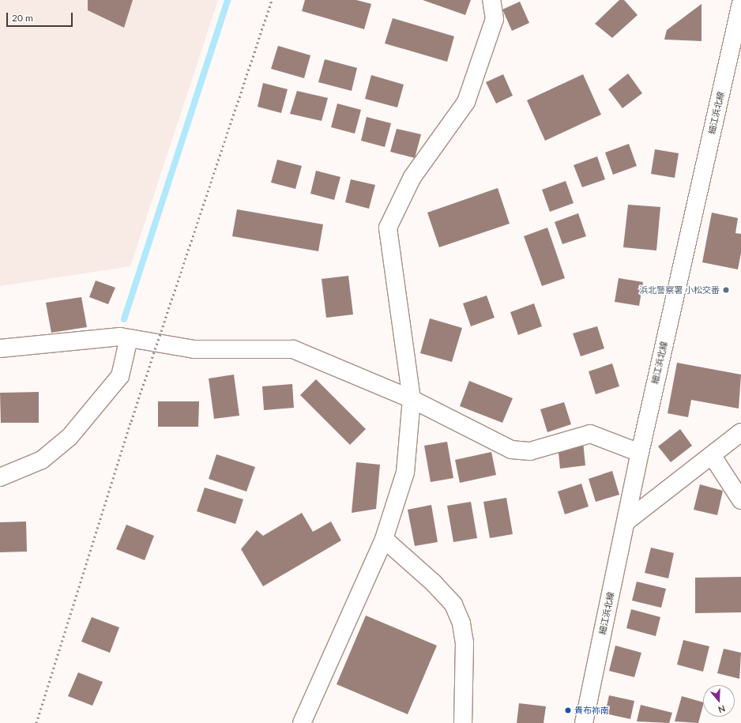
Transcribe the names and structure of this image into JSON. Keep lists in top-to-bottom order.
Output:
{
  "streets": {
    "street": ["細江浜北線"]
  },
  "places": ["浜北警察署 小松交番", "貴布祢南"],
  "scale_bar": "20 m",
  "north": "bottom"
}
